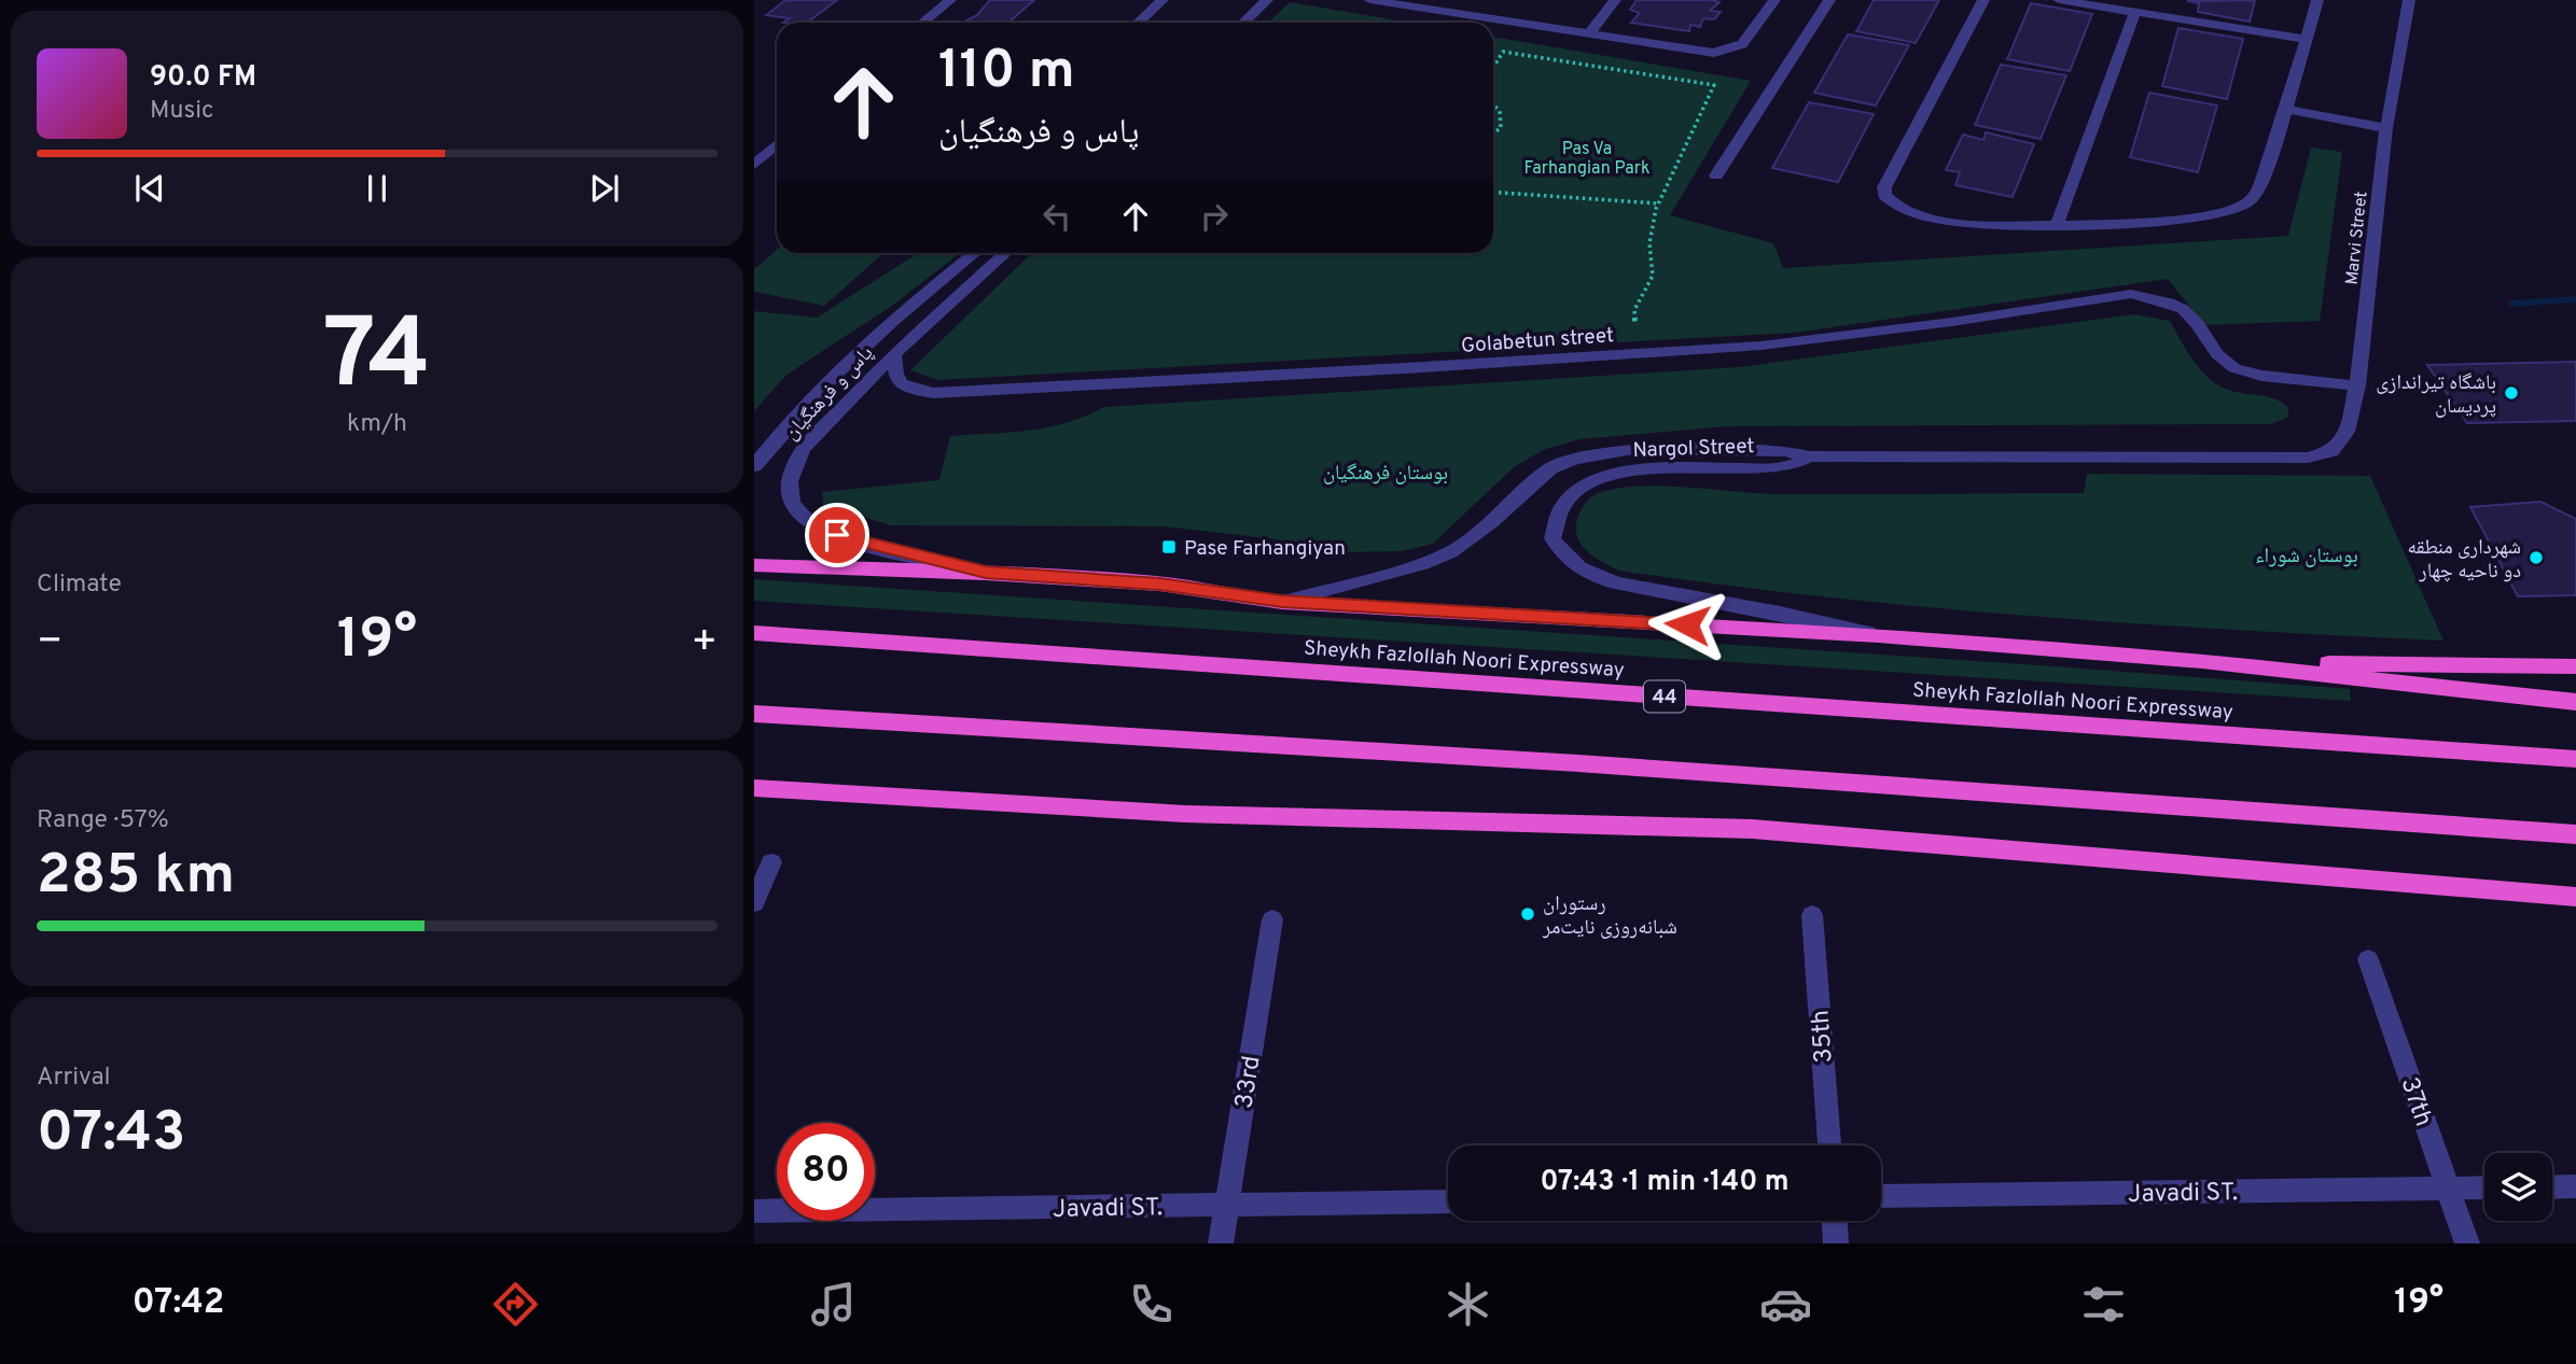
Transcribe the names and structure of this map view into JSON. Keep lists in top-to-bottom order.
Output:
{
  "streets": {
    "highway": ["Sheykh Fazlollah Noori Expressway", "44"],
    "street": [
      "Marvi Street",
      "Golabetun street",
      "پاس و فرهنگیان",
      "Nargol Street",
      "35th",
      "33rd",
      "37th",
      "Javadi ST."
    ]
  },
  "crossings": [
    ["Marvi Street", "Golabetun street"],
    ["Marvi Street", "Nargol Street"],
    ["Golabetun street", "پاس و فرهنگیان"],
    ["33rd", "Javadi ST."],
    ["37th", "Javadi ST."]
  ],
  "parks": ["Pas Va Farhangian Park", "بوستان فرهنگیان", "بوستان شوراء"],
  "places": {
    "other": ["باشگاه تیراندازی پردیسان", "شهرداری منطقه دو ناحیه چهار", "رستوران شبانه‌روزی نایت‌مر"],
    "transit": ["Pase Farhangiyan"]
  },
  "page": {
    "turn": ["110 m", "پاس و فرهنگیان"],
    "song": ["90.0 FM", "Music"],
    "tile": [
      ["74", "km/h"],
      "Climate",
      ["Range · 57%", "285 km"],
      ["Arrival", "07:43"]
    ],
    "heat": ["−", "19°", "+"],
    "limit": "80",
    "trip": "07:43 · 1 min · 140 m",
    "tabs": ["07:42", "19°"]
  }
}
